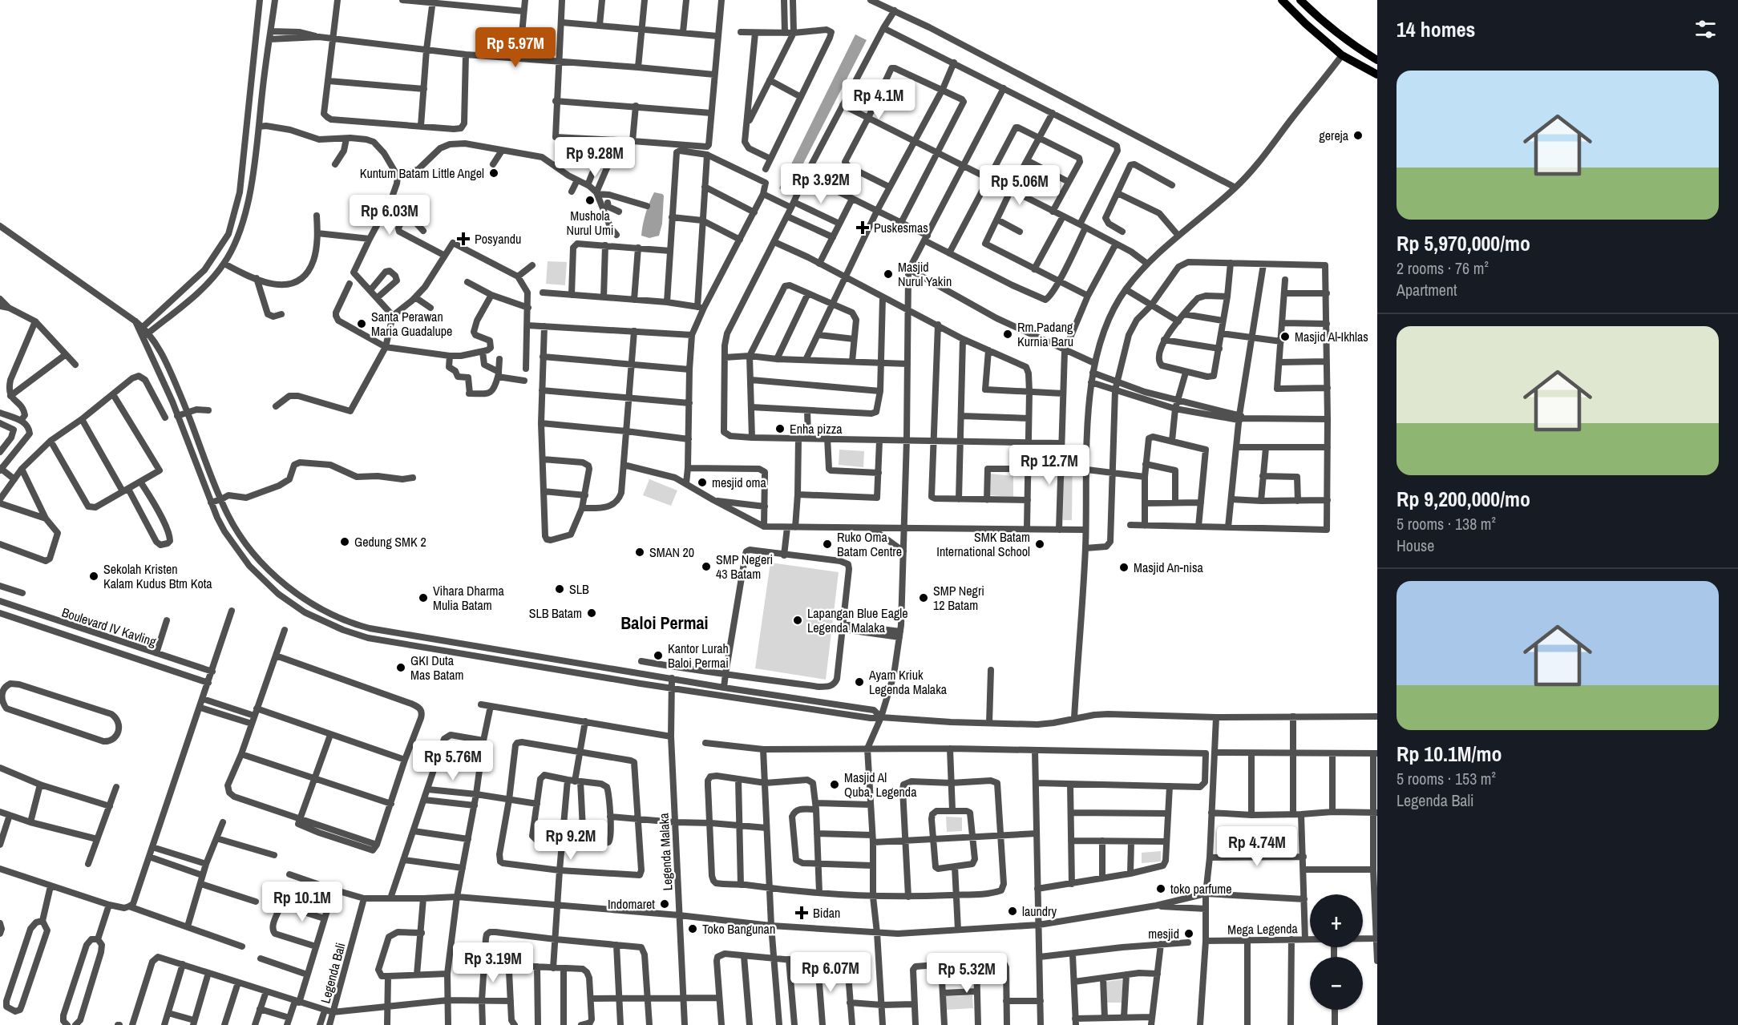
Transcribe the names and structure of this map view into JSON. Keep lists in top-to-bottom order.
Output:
{
  "streets": {
    "street": [
      "Boulevard IV Kavling",
      "Legenda Malaka",
      "Mega Legenda",
      "Legenda Bali"
    ]
  },
  "districts": ["Baloi Permai"],
  "places": {
    "other": [
      "gereja",
      "Kuntum Batam Little Angel",
      "Mushola Nurul Umi",
      "Masjid Nurul Yakin",
      "Santa Perawan Maria Guadalupe",
      "Rm.Padang Kurnia Baru",
      "Masjid Al-Ikhlas",
      "Enha pizza",
      "mesjid oma",
      "Gedung SMK 2",
      "Ruko Oma Batam Centre",
      "SMK Batam International School",
      "SMAN 20",
      "SMP Negeri 43 Batam",
      "Masjid An-nisa",
      "Sekolah Kristen Kalam Kudus Btm Kota",
      "SLB",
      "Vihara Dharma Mulia Batam",
      "SMP Negri 12 Batam",
      "SLB Batam",
      "Lapangan Blue Eagle Legenda Malaka",
      "Kantor Lurah Baloi Permai",
      "GKI Duta Mas Batam",
      "Ayam Kriuk Legenda Malaka",
      "Masjid Al Quba, Legenda",
      "toko parfume",
      "Indomaret",
      "laundry",
      "Toko Bangunan",
      "mesjid"
    ],
    "health": ["Puskesmas", "Posyandu", "Bidan"]
  },
  "page": {
    "heading": "14 homes",
    "price": [
      "Rp 5.97M",
      "Rp 4.1M",
      "Rp 9.28M",
      "Rp 3.92M",
      "Rp 5.06M",
      "Rp 6.03M",
      "Rp 12.7M",
      "Rp 5.76M",
      "Rp 9.2M",
      "Rp 4.74M",
      "Rp 10.1M",
      "Rp 3.19M",
      "Rp 6.07M",
      "Rp 5.32M"
    ],
    "list": [
      {
        "name": "Rp 5,970,000/mo",
        "note": "2 rooms · 76 m² · Apartment"
      },
      {
        "name": "Rp 9,200,000/mo",
        "note": "5 rooms · 138 m² · House"
      },
      {
        "name": "Rp 10.1M/mo",
        "note": "5 rooms · 153 m² · Legenda Bali"
      }
    ],
    "map_buttons": ["+", "−"]
  }
}
